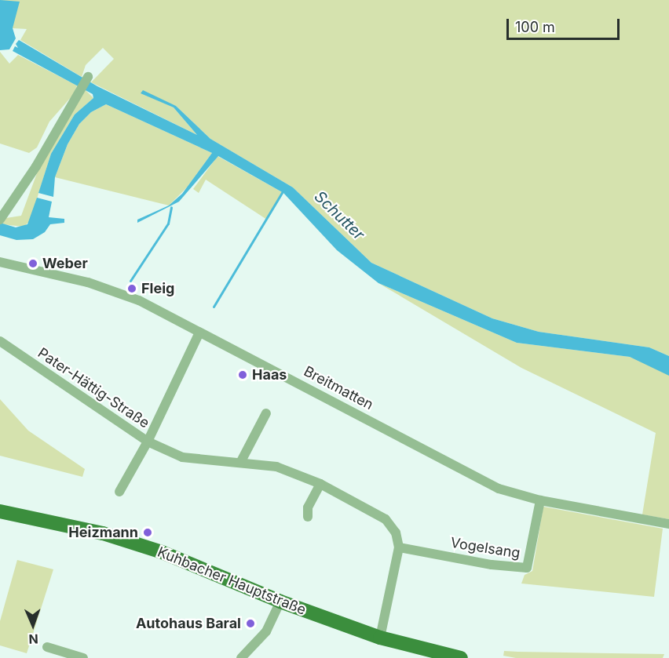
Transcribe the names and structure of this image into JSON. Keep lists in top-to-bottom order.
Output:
{
  "streets": {
    "main road": ["Kuhbacher Hauptstraße"],
    "street": ["Pater-Hättig-Straße", "Breitmatten", "Vogelsang"]
  },
  "crossings": [
    ["Breitmatten", "Vogelsang"]
  ],
  "water": ["Schutter"],
  "places": [
    "Weber",
    "Fleig",
    "Haas",
    "Heizmann",
    "Autohaus Baral"
  ],
  "scale_bar": "100 m",
  "north": "bottom"
}
